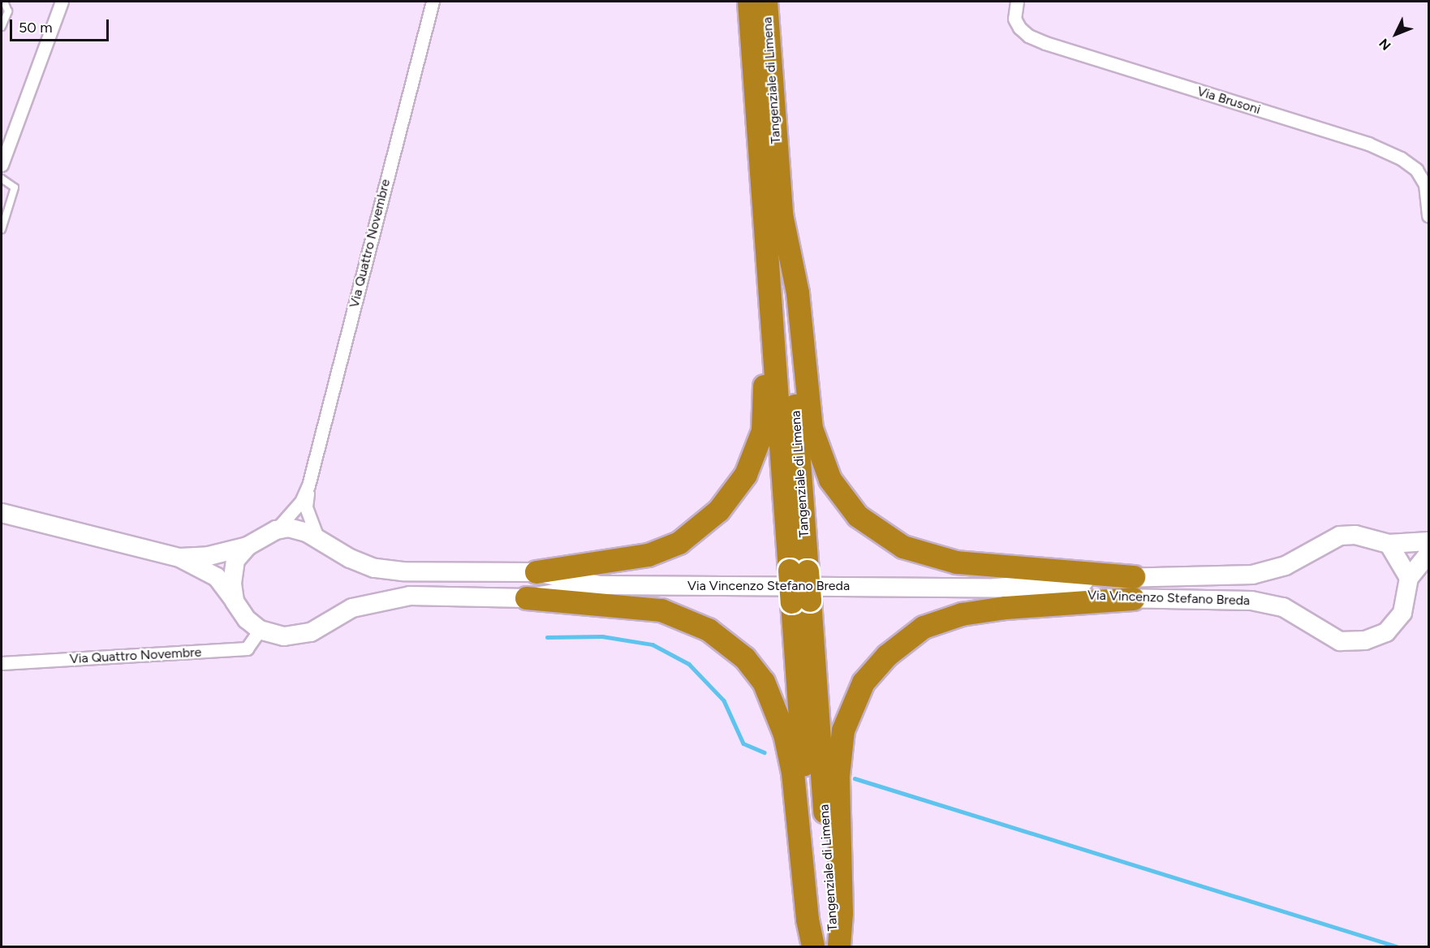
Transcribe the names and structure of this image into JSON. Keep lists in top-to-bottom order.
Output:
{
  "streets": {
    "highway": ["Tangenziale di Limena"],
    "street": ["Via Brusoni", "Via Quattro Novembre", "Via Vincenzo Stefano Breda"]
  },
  "crossings": [
    ["Via Quattro Novembre", "Via Vincenzo Stefano Breda"]
  ],
  "scale_bar": "50 m",
  "north": "bottom left"
}
